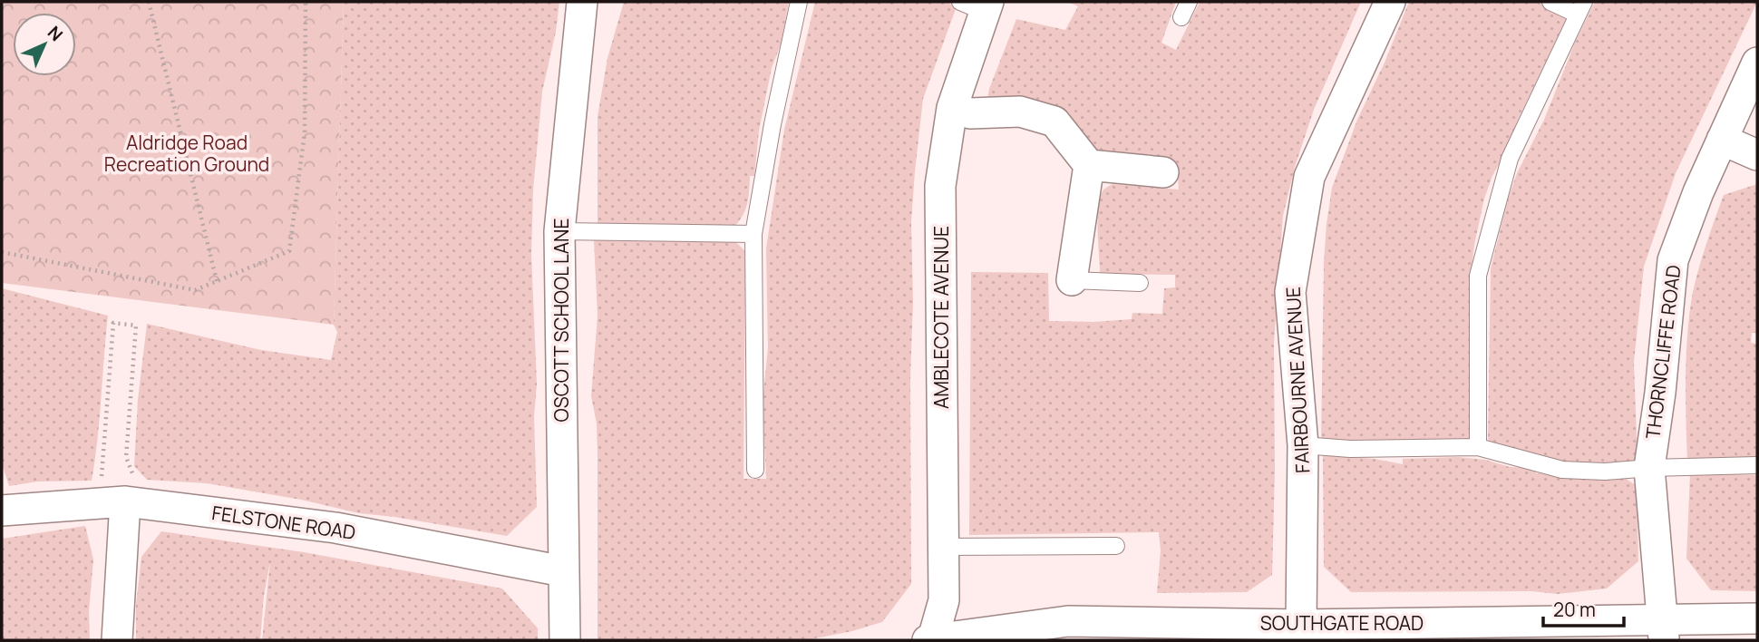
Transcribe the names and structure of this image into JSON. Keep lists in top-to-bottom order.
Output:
{
  "streets": {
    "street": [
      "AMBLECOTE AVENUE",
      "OSCOTT SCHOOL LANE",
      "THORNCLIFFE ROAD",
      "FAIRBOURNE AVENUE",
      "FELSTONE ROAD",
      "SOUTHGATE ROAD"
    ]
  },
  "crossings": [
    ["AMBLECOTE AVENUE", "SOUTHGATE ROAD"],
    ["OSCOTT SCHOOL LANE", "FELSTONE ROAD"],
    ["THORNCLIFFE ROAD", "SOUTHGATE ROAD"],
    ["FAIRBOURNE AVENUE", "SOUTHGATE ROAD"]
  ],
  "parks": ["Aldridge Road Recreation Ground"],
  "scale_bar": "20 m",
  "north": "top right"
}
